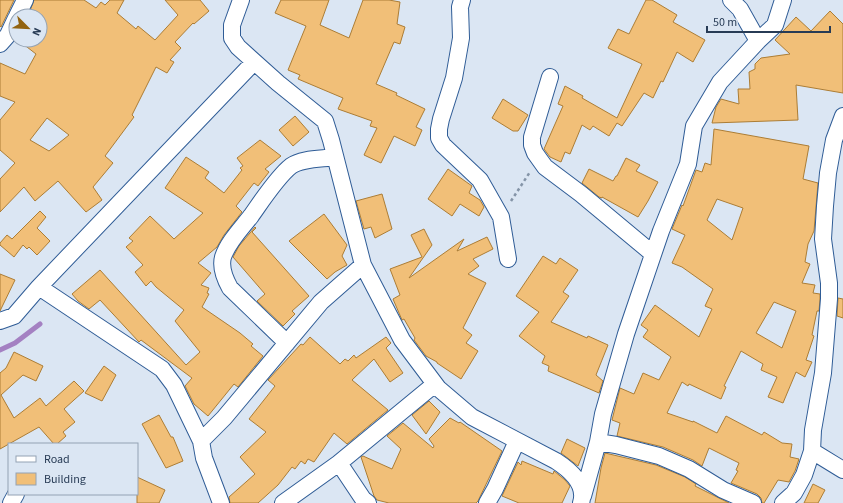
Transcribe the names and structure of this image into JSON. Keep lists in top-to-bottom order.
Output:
{
  "legend": ["Road", "Building"],
  "scale_bar": "50 m",
  "north": "bottom right"
}
